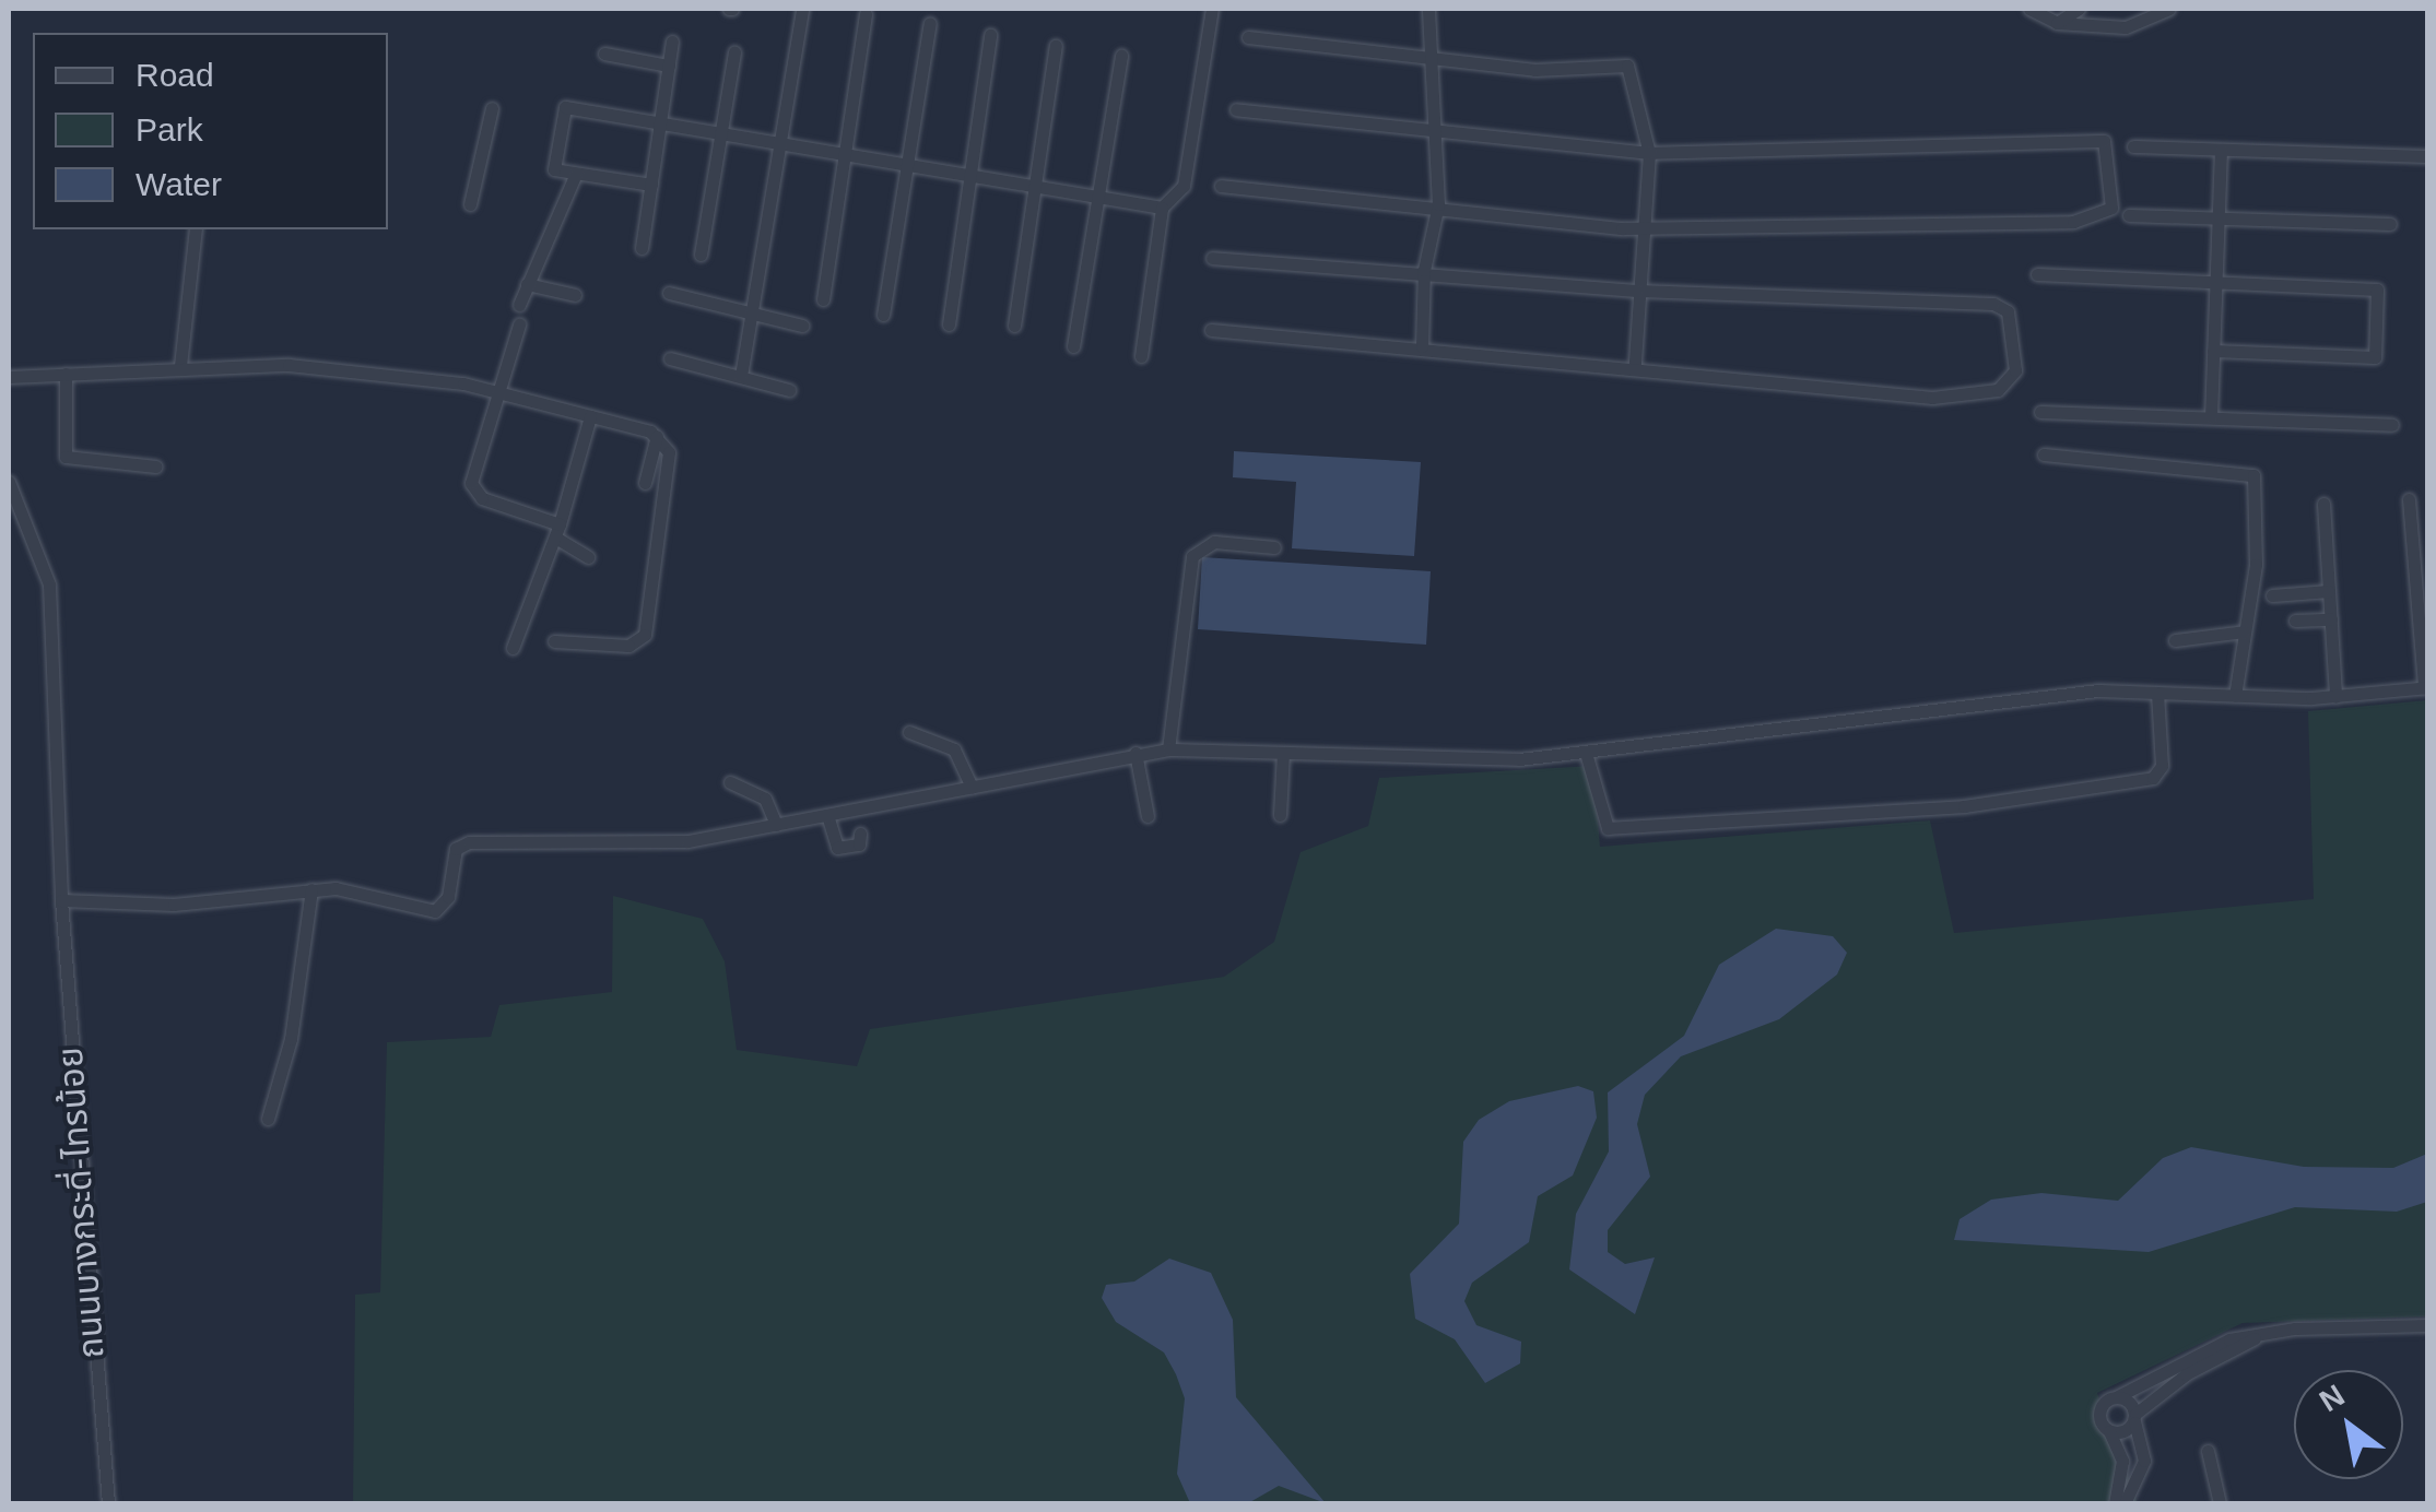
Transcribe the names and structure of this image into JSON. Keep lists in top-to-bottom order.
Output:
{
  "streets": {
    "street": ["ถนนบางกระดี่-ไทรน้อย"]
  },
  "legend": ["Road", "Park", "Water"],
  "north": "top left"
}
